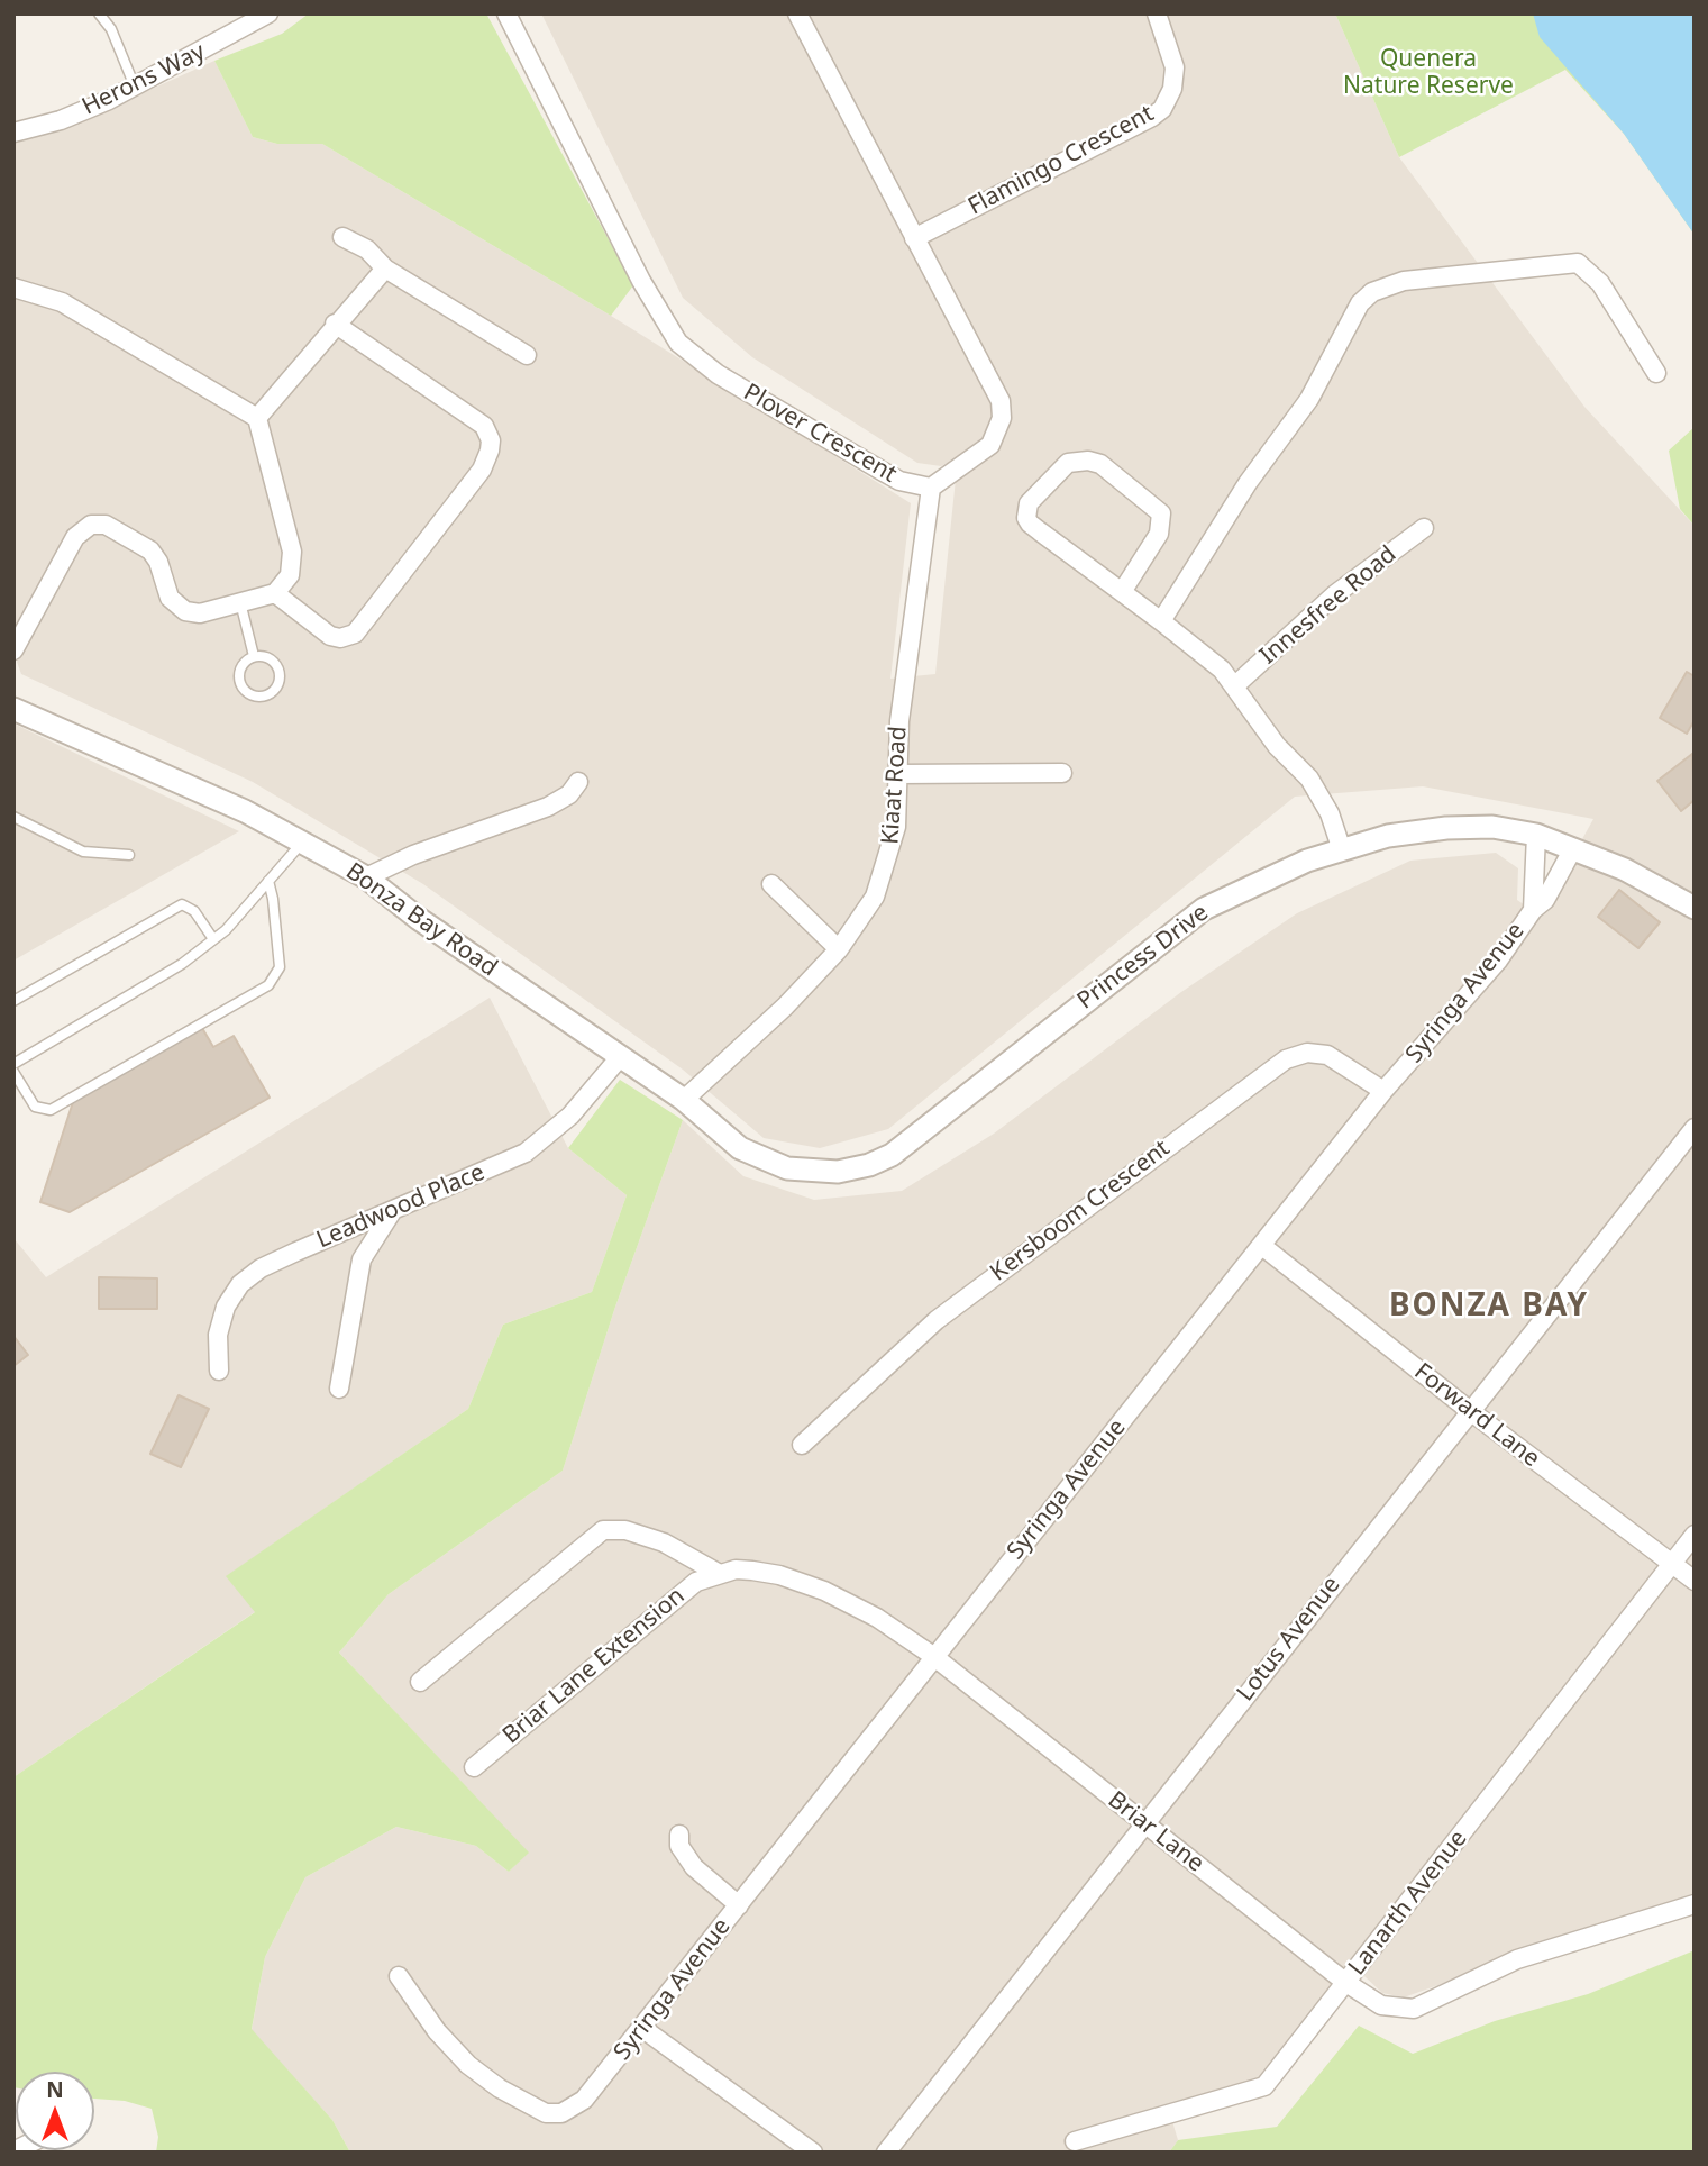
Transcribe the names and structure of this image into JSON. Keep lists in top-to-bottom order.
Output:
{
  "streets": {
    "street": [
      "Herons Way",
      "Flamingo Crescent",
      "Plover Crescent",
      "Innesfree Road",
      "Kiaat Road",
      "Bonza Bay Road",
      "Princess Drive",
      "Syringa Avenue",
      "Leadwood Place",
      "Kersboom Crescent",
      "Forward Lane",
      "Lotus Avenue",
      "Briar Lane Extension",
      "Briar Lane",
      "Lanarth Avenue"
    ]
  },
  "crossings": [
    ["Plover Crescent", "Kiaat Road"],
    ["Kiaat Road", "Bonza Bay Road"],
    ["Kiaat Road", "Princess Drive"],
    ["Bonza Bay Road", "Princess Drive"],
    ["Bonza Bay Road", "Leadwood Place"],
    ["Princess Drive", "Syringa Avenue"],
    ["Syringa Avenue", "Kersboom Crescent"],
    ["Syringa Avenue", "Forward Lane"],
    ["Syringa Avenue", "Briar Lane Extension"],
    ["Syringa Avenue", "Briar Lane"],
    ["Forward Lane", "Lotus Avenue"],
    ["Forward Lane", "Lanarth Avenue"],
    ["Lotus Avenue", "Briar Lane"],
    ["Briar Lane Extension", "Briar Lane"],
    ["Briar Lane", "Lanarth Avenue"]
  ],
  "districts": ["BONZA BAY"],
  "parks": ["Quenera Nature Reserve"],
  "north": "top"
}
